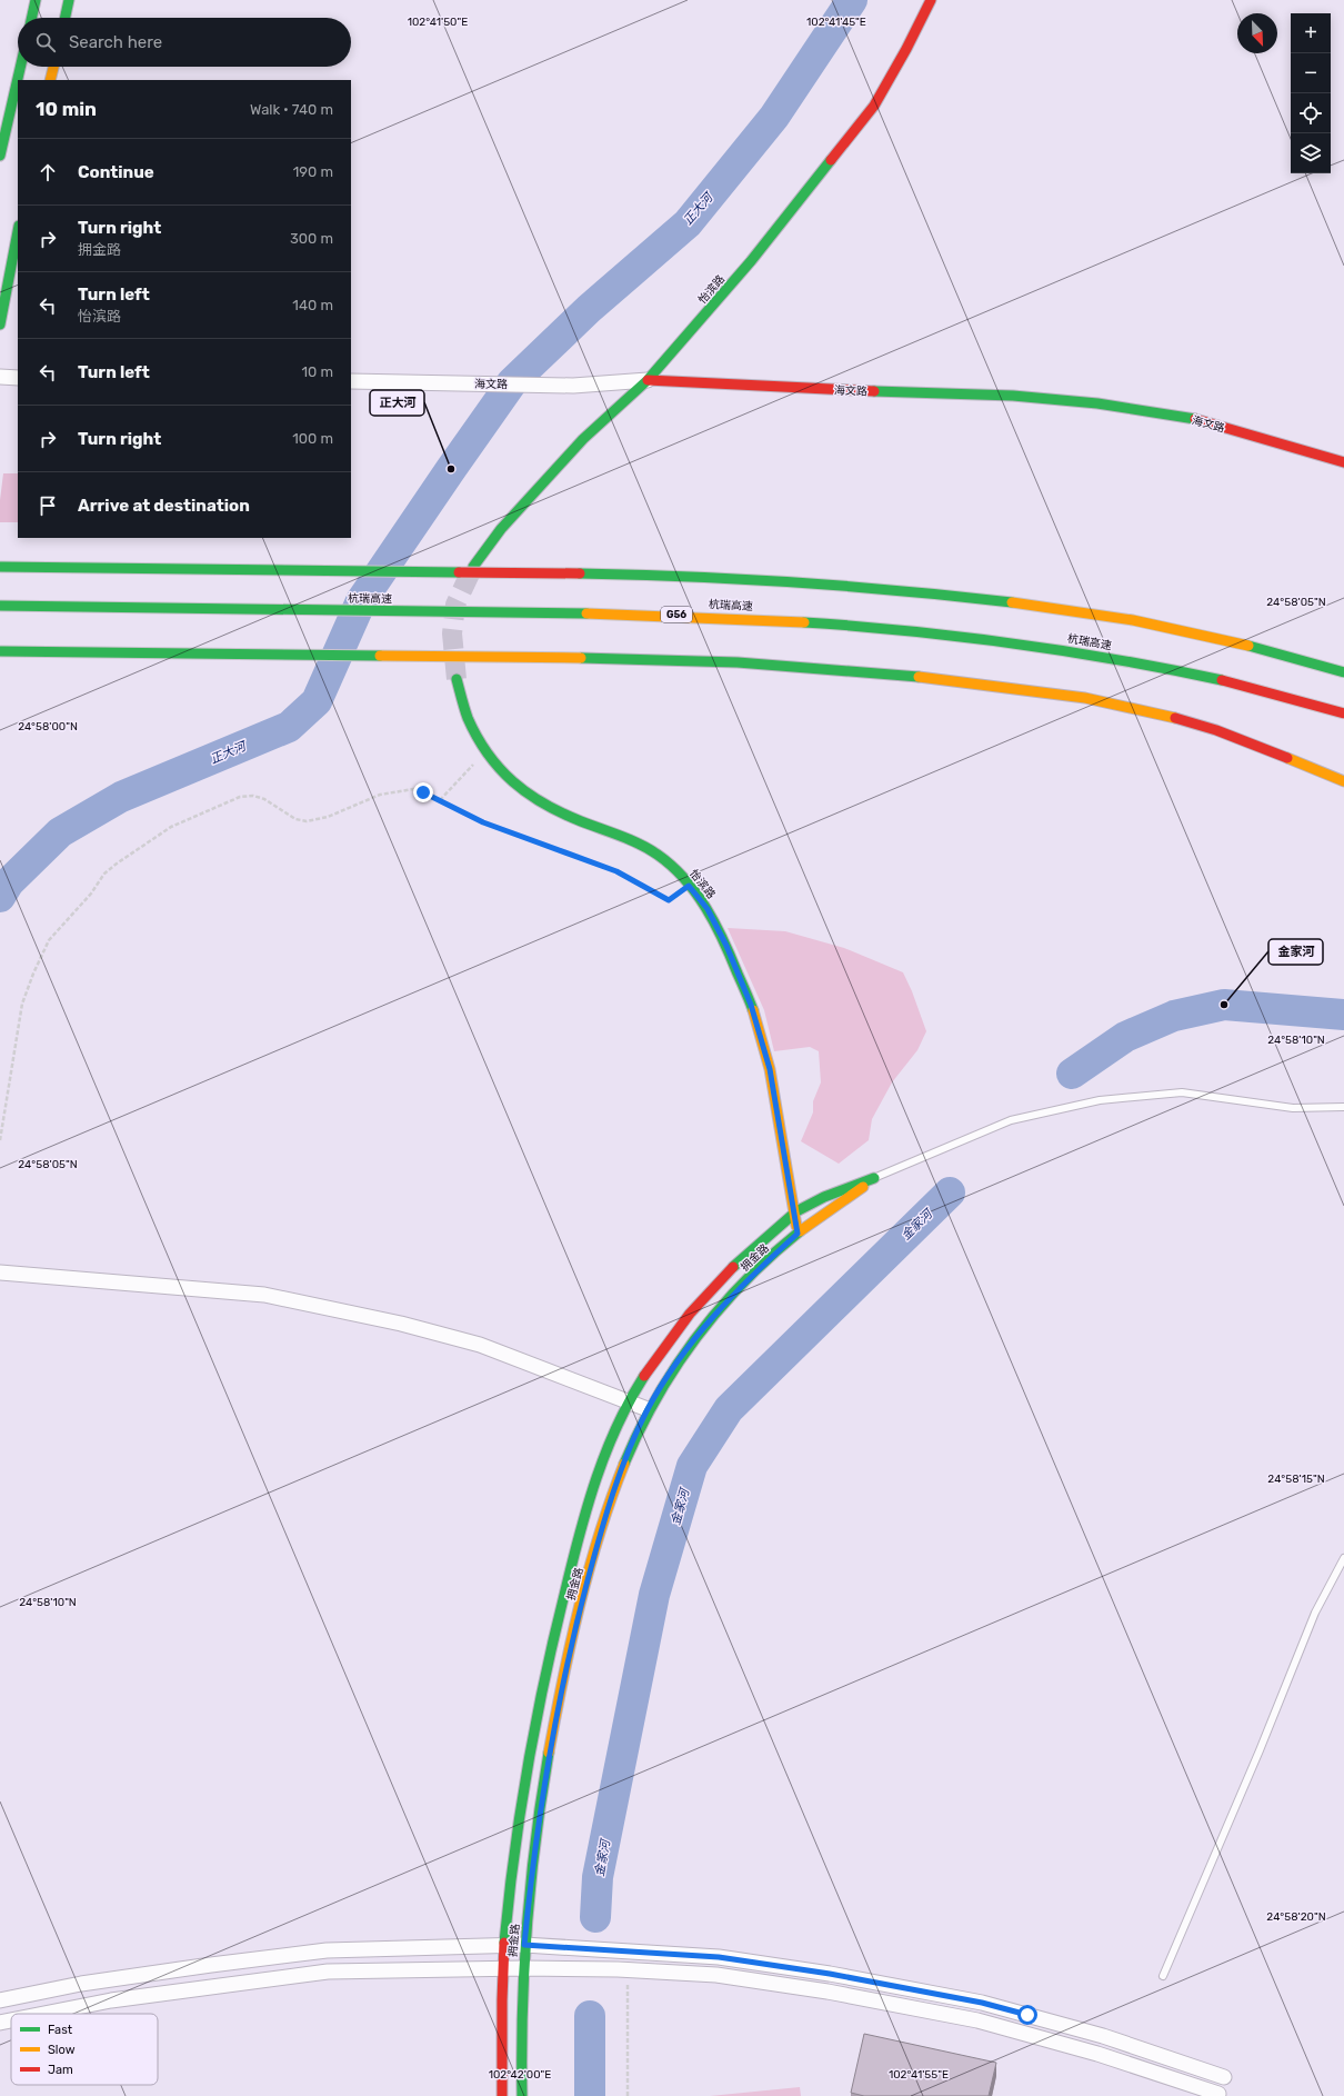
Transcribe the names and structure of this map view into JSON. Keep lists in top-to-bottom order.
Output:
{
  "streets": {
    "main road": [
      "怡滨路",
      "海文路",
      "杭瑞高速",
      "G56",
      "拥金路"
    ]
  },
  "crossings": [
    ["怡滨路", "海文路"],
    ["怡滨路", "拥金路"]
  ],
  "water": ["正大河", "金家河"],
  "places": ["正大河", "金家河"],
  "legend": ["Fast", "Slow", "Jam"],
  "north": "bottom right",
  "page": {
    "map_buttons": ["+", "−"],
    "search": "Search here",
    "heading": ["10 min", "Walk · 740 m"],
    "list": [
      ["Continue", "190 m"],
      ["Turn right", "拥金路", "300 m"],
      ["Turn left", "怡滨路", "140 m"],
      ["Turn left", "10 m"],
      ["Turn right", "100 m"],
      "Arrive at destination"
    ]
  },
  "coordinates": [
    "102°41'50\"E",
    "102°41'45\"E",
    "24°58'05\"N",
    "24°58'00\"N",
    "24°58'10\"N",
    "24°58'15\"N",
    "24°58'20\"N",
    "102°42'00\"E",
    "102°41'55\"E"
  ]
}
